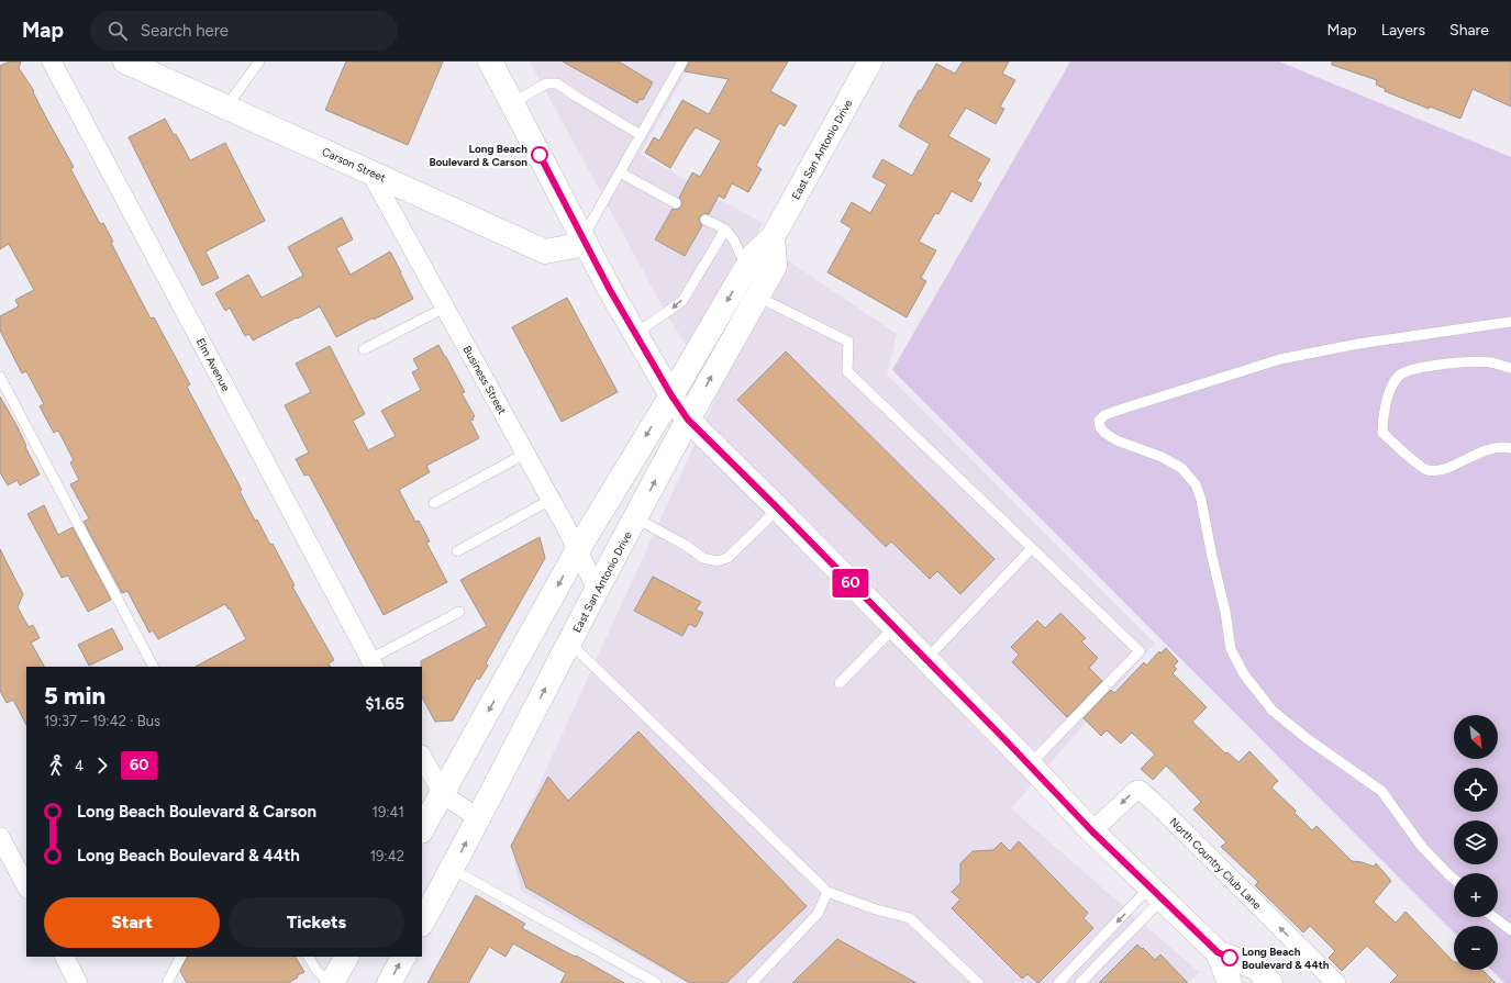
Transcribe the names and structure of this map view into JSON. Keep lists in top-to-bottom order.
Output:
{
  "streets": {
    "main road": ["East San Antonio Drive", "Carson Street"],
    "street": ["Elm Avenue", "Business Street", "North Country Club Lane"]
  },
  "crossings": [
    ["East San Antonio Drive", "Business Street"],
    ["Carson Street", "Business Street"]
  ],
  "one_way": ["North Country Club Lane"],
  "places": ["Long Beach Boulevard & Carson", "Long Beach Boulevard & 44th"],
  "lines": ["bus line 60"],
  "north": "bottom right",
  "page": {
    "header": "Map",
    "search": "Search here",
    "nav": ["Map", "Layers", "Share"],
    "on_map": "60",
    "heading": ["5 min", "19:37 – 19:42 · Bus", "$1.65"],
    "map_buttons": ["+", "−"],
    "legs": ["4", "60"],
    "list": [
      {
        "name": "Long Beach Boulevard & Carson",
        "value": "19:41"
      },
      {
        "name": "Long Beach Boulevard & 44th",
        "value": "19:42"
      }
    ],
    "buttons": ["Start", "Tickets"]
  }
}
